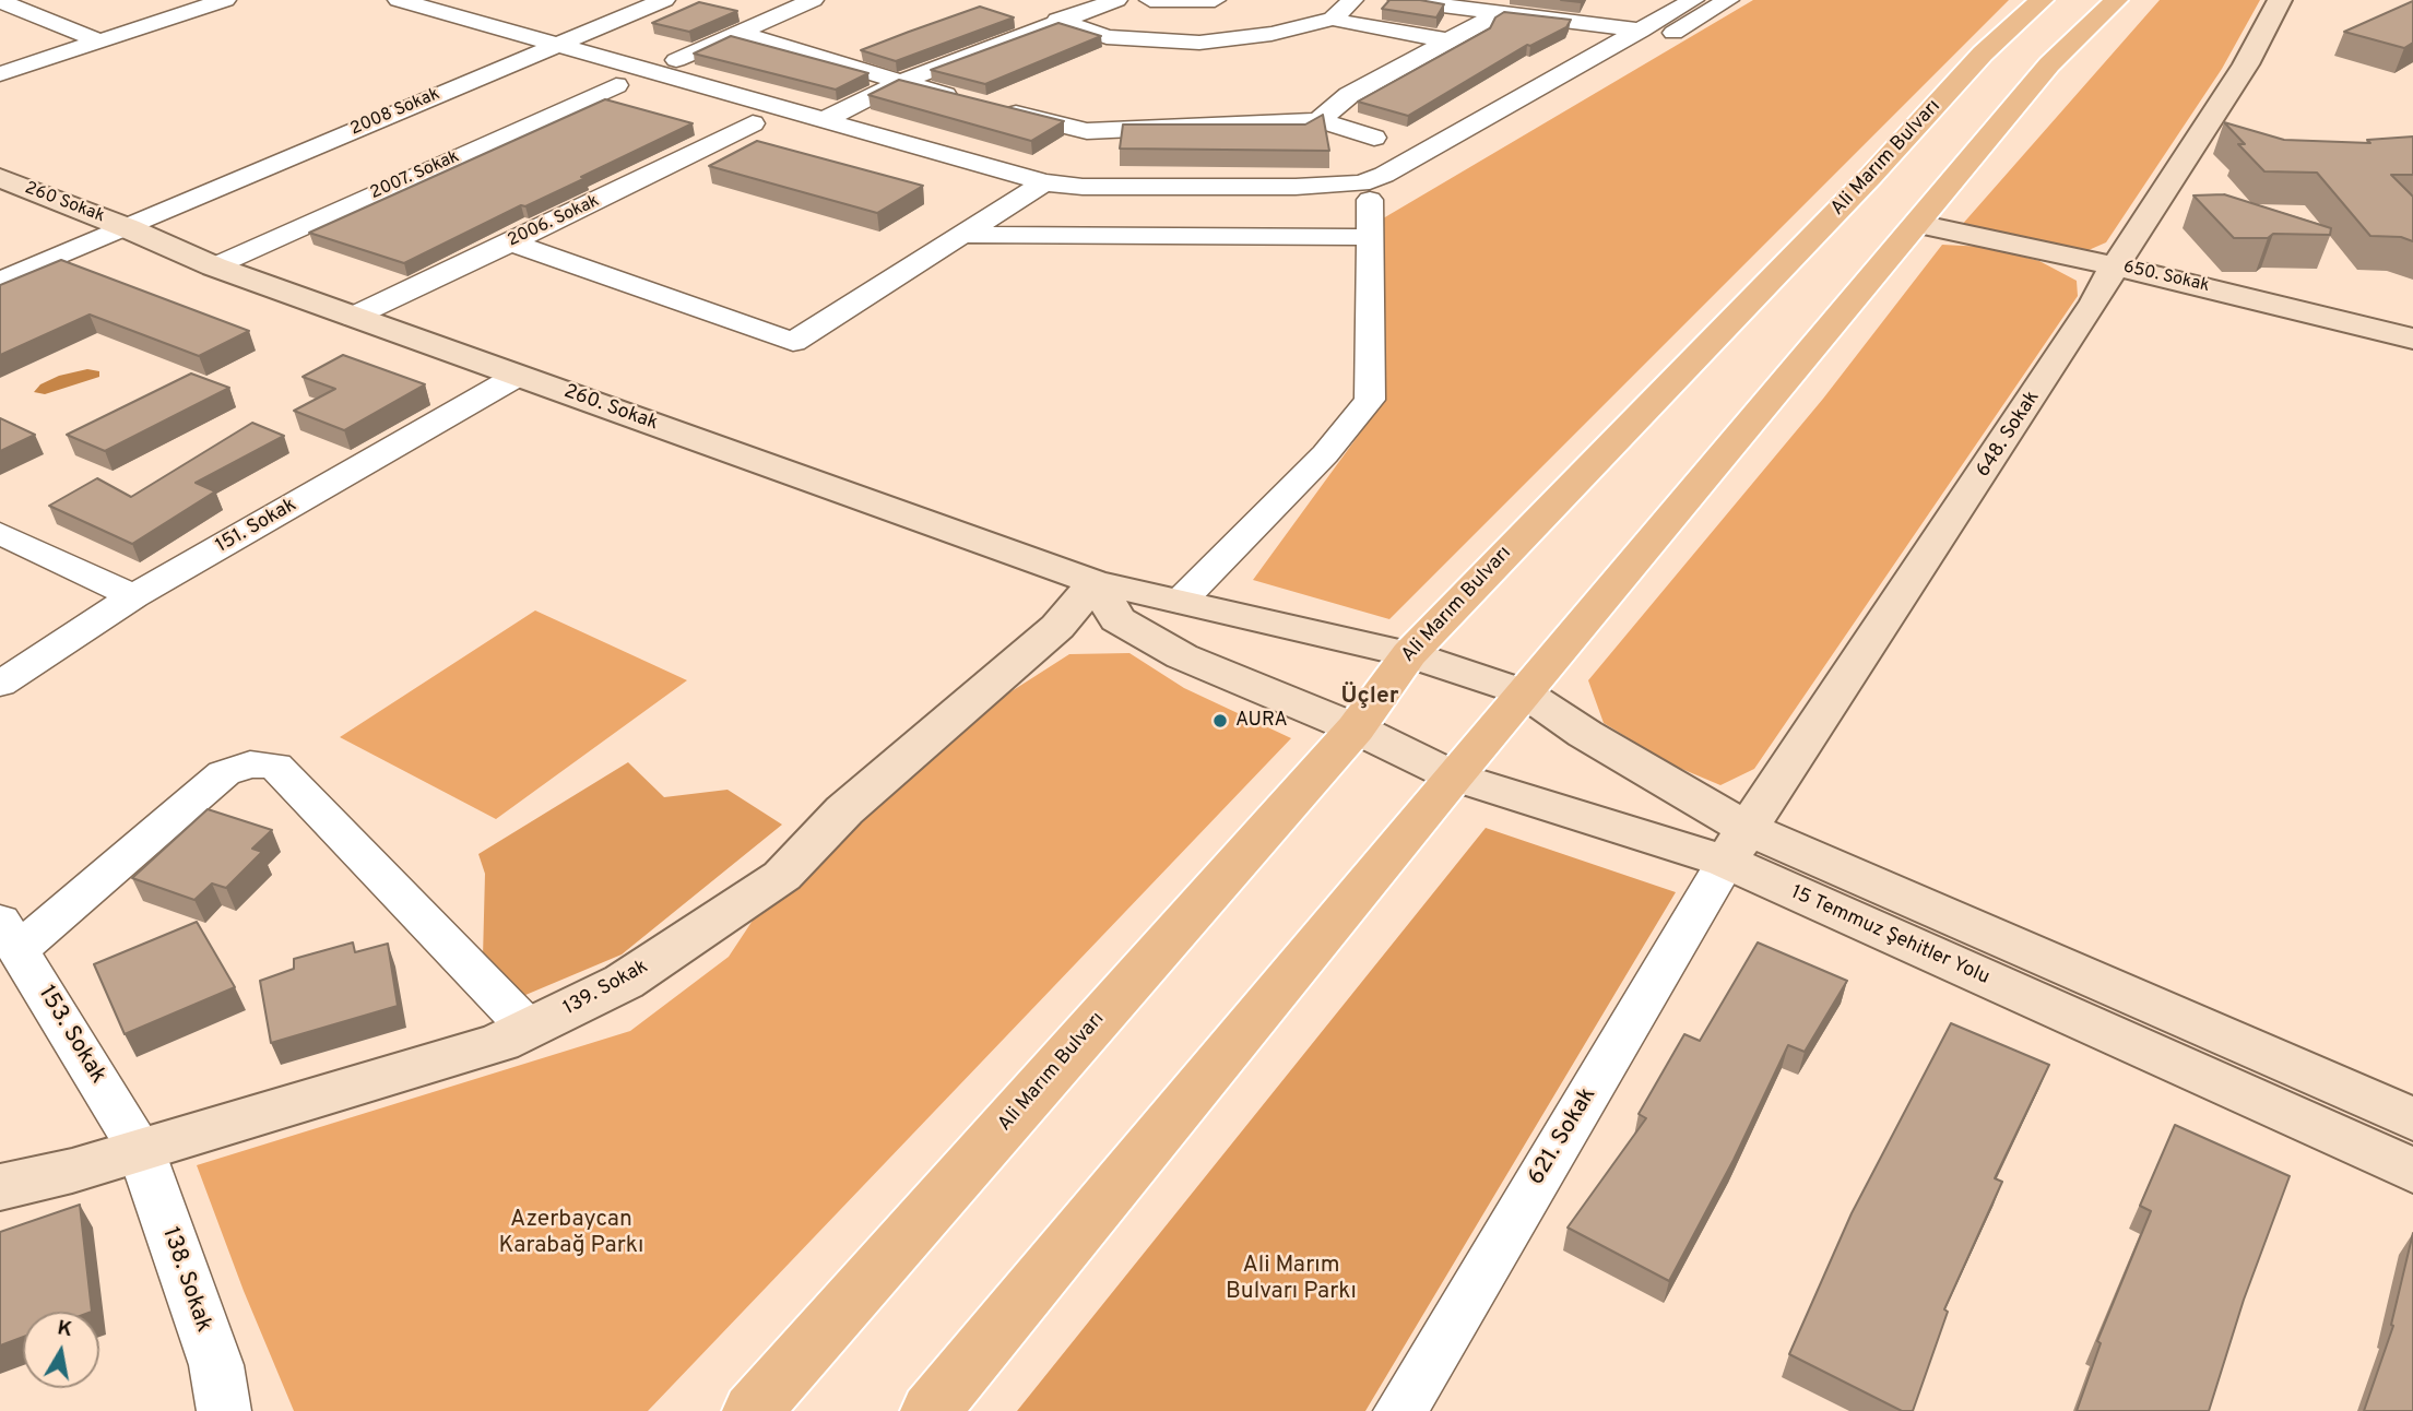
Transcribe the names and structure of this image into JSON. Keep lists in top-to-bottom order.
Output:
{
  "streets": {
    "main road": ["Ali Marım Bulvarı"],
    "street": [
      "2008 Sokak",
      "2007. Sokak",
      "260 Sokak",
      "2006. Sokak",
      "650. Sokak",
      "260. Sokak",
      "648. Sokak",
      "151. Sokak",
      "15 Temmuz Şehitler Yolu",
      "139. Sokak",
      "153. Sokak",
      "621. Sokak",
      "138. Sokak"
    ]
  },
  "crossings": [
    ["2008 Sokak", "260 Sokak"],
    ["2008 Sokak", "260. Sokak"],
    ["Ali Marım Bulvarı", "15 Temmuz Şehitler Yolu"],
    ["2007. Sokak", "260. Sokak"],
    ["260 Sokak", "260. Sokak"],
    ["2006. Sokak", "260. Sokak"],
    ["650. Sokak", "648. Sokak"],
    ["260. Sokak", "151. Sokak"],
    ["260. Sokak", "15 Temmuz Şehitler Yolu"],
    ["260. Sokak", "139. Sokak"],
    ["648. Sokak", "15 Temmuz Şehitler Yolu"],
    ["648. Sokak", "621. Sokak"],
    ["15 Temmuz Şehitler Yolu", "139. Sokak"],
    ["15 Temmuz Şehitler Yolu", "621. Sokak"],
    ["139. Sokak", "153. Sokak"],
    ["139. Sokak", "138. Sokak"],
    ["153. Sokak", "138. Sokak"]
  ],
  "districts": ["Üçler"],
  "parks": ["Azerbaycan Karabağ Parkı", "Ali Marım Bulvarı Parkı"],
  "places": ["AURA"],
  "north": "top"
}
